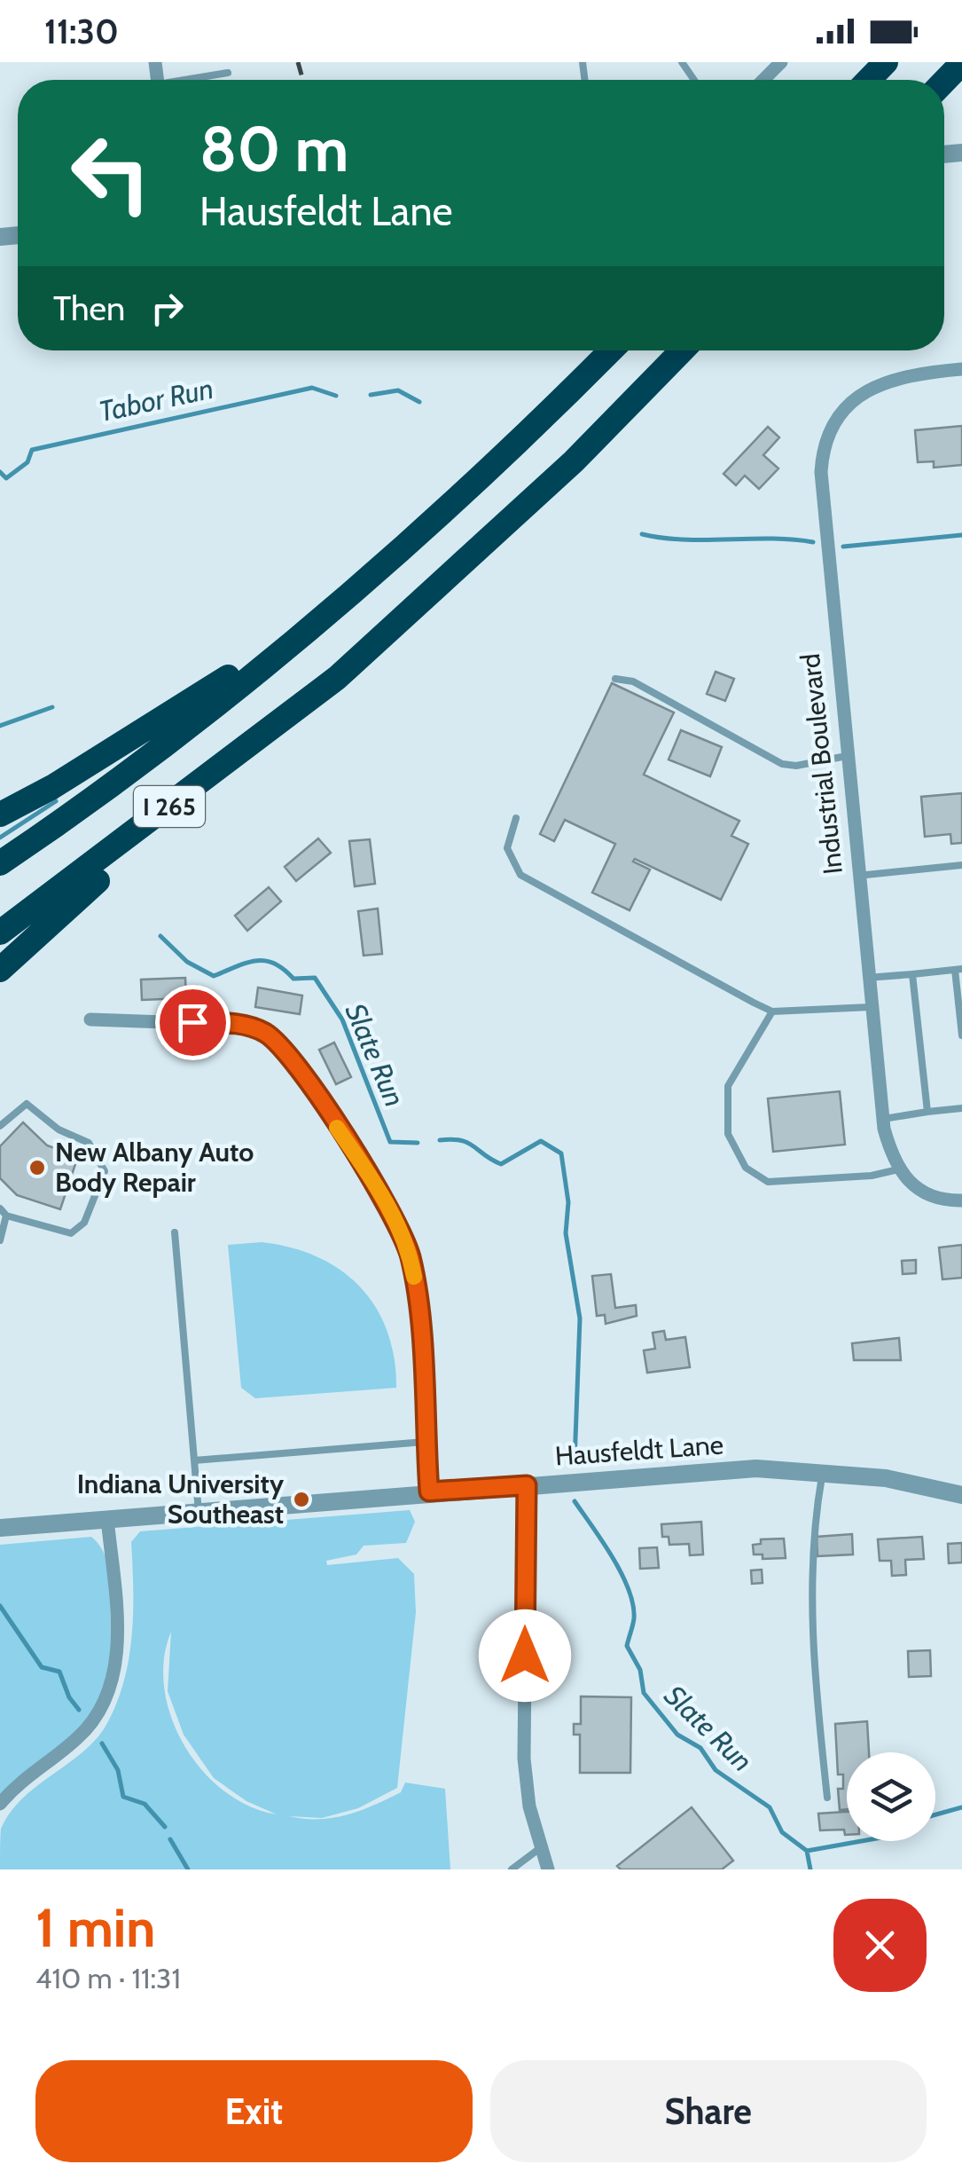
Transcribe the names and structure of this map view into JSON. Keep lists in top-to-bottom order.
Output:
{
  "streets": {
    "highway": ["I 265"],
    "street": ["Industrial Boulevard", "Hausfeldt Lane"]
  },
  "water": ["Tabor Run", "Slate Run"],
  "places": ["New Albany Auto Body Repair", "Indiana University Southeast"],
  "page": {
    "status": "11:30",
    "turn": ["80 m", "Hausfeldt Lane"],
    "then": "Then",
    "heading": ["1 min", "410 m · 11:31"],
    "buttons": ["Exit", "Share"]
  }
}
